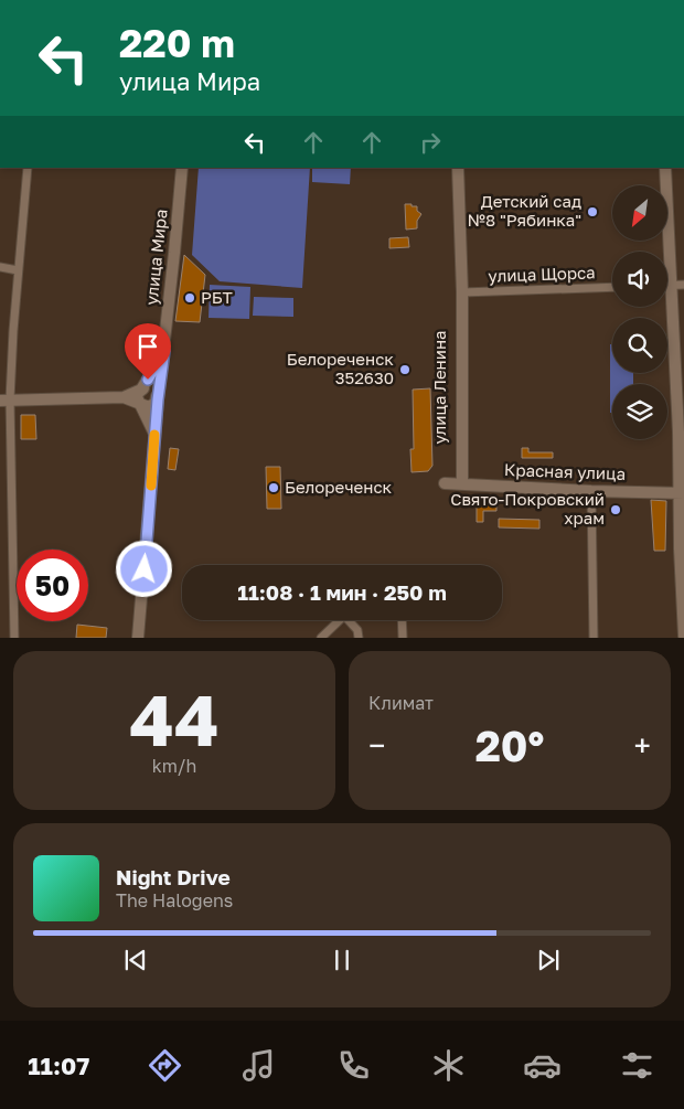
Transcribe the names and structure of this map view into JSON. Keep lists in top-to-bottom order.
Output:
{
  "streets": {
    "street": [
      "улица Мира",
      "улица Щорса",
      "улица Ленина",
      "Красная улица"
    ]
  },
  "crossings": [
    ["улица Щорса", "улица Ленина"],
    ["улица Ленина", "Красная улица"]
  ],
  "places": [
    "Детский сад №8 \"Рябинка\"",
    "РБТ",
    "Белореченск 352630",
    "Белореченск",
    "Свято-Покровский храм"
  ],
  "north": "bottom left",
  "page": {
    "turn": ["220 m", "улица Мира"],
    "limit": "50",
    "trip": "11:08 · 1 мин · 250 m",
    "tile": [
      ["44", "km/h"],
      "Климат"
    ],
    "heat": ["−", "20°", "+"],
    "song": ["Night Drive", "The Halogens"],
    "tabs": "11:07"
  }
}
